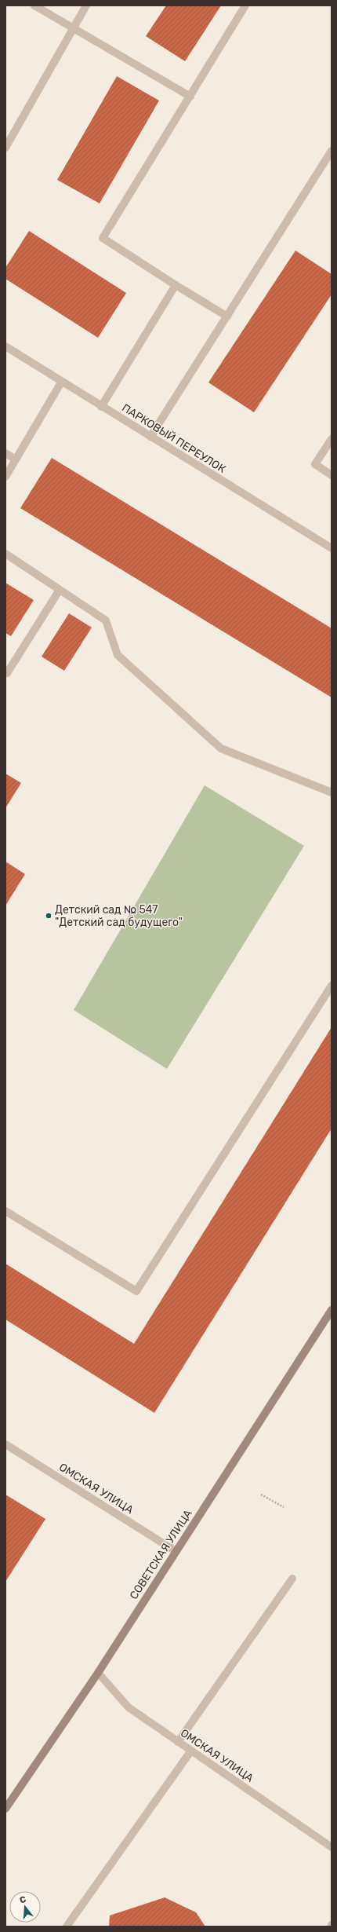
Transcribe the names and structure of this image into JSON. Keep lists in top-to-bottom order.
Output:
{
  "streets": {
    "street": ["ПАРКОВЫЙ ПЕРЕУЛОК", "ОМСКАЯ УЛИЦА", "СОВЕТСКАЯ УЛИЦА"]
  },
  "crossings": [
    ["ОМСКАЯ УЛИЦА", "СОВЕТСКАЯ УЛИЦА"]
  ],
  "places": ["Детский сад № 547 \"Детский сад будущего\""],
  "north": "top"
}
